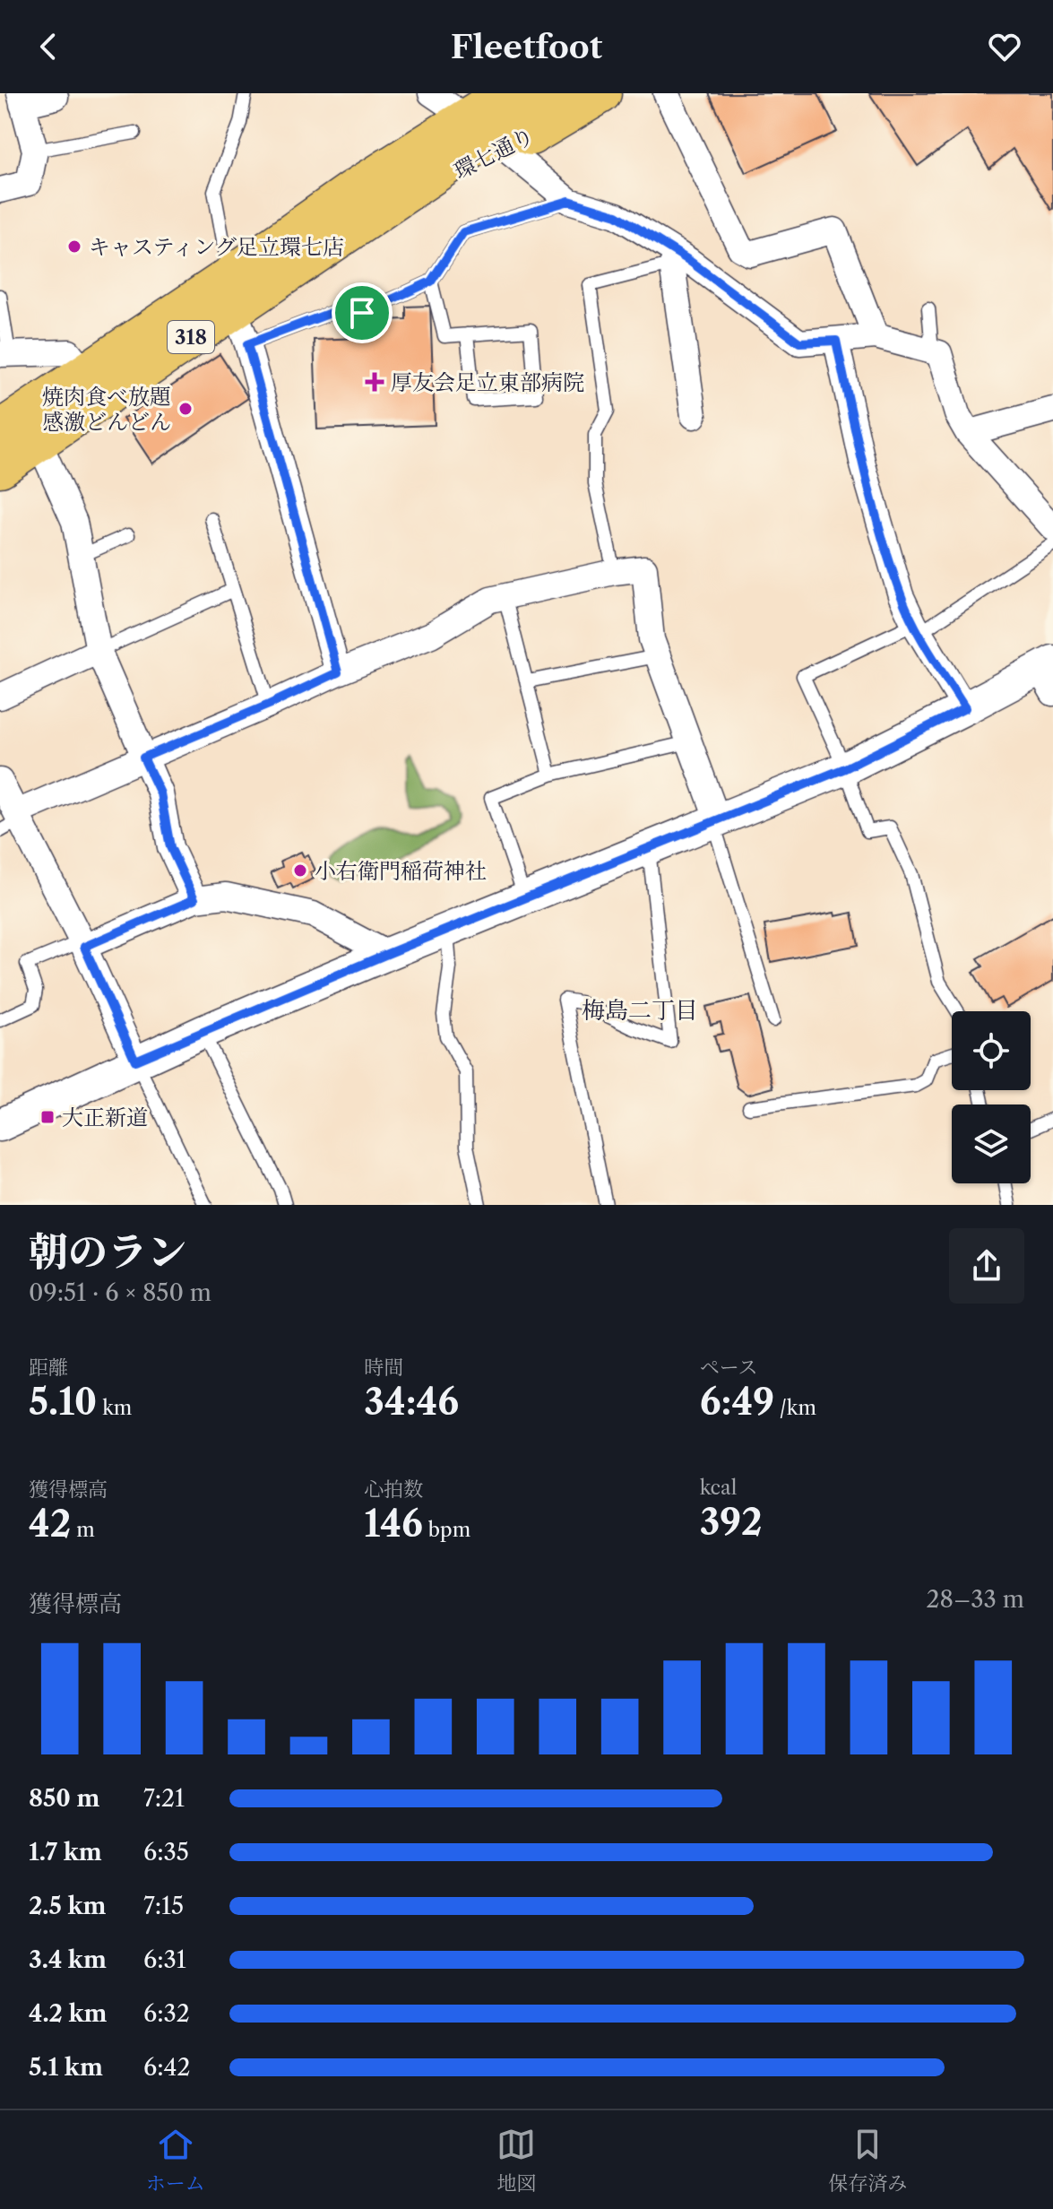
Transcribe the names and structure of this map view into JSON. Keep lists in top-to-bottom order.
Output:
{
  "streets": {
    "main road": ["環七通り", "318"]
  },
  "districts": ["梅島二丁目"],
  "places": {
    "other": ["キャスティング足立環七店", "焼肉食べ放題 感激どんどん", "小右衛門稲荷神社"],
    "health": ["厚友会足立東部病院"],
    "transit": ["大正新道"]
  },
  "page": {
    "header": "Fleetfoot",
    "heading": ["朝のラン", "09:51 · 6 × 850 m"],
    "stats": [
      ["距離", "5.10 km"],
      ["時間", "34:46"],
      ["ペース", "6:49 /km"],
      ["獲得標高", "42 m"],
      ["心拍数", "146 bpm"],
      ["kcal", "392"]
    ],
    "chart": ["獲得標高", "28–33 m"],
    "list": [
      {
        "name": "850 m",
        "note": "7:21"
      },
      {
        "name": "1.7 km",
        "note": "6:35"
      },
      {
        "name": "2.5 km",
        "note": "7:15"
      },
      {
        "name": "3.4 km",
        "note": "6:31"
      },
      {
        "name": "4.2 km",
        "note": "6:32"
      },
      {
        "name": "5.1 km",
        "note": "6:42"
      }
    ],
    "tabs": ["ホーム", "地図", "保存済み"]
  }
}
